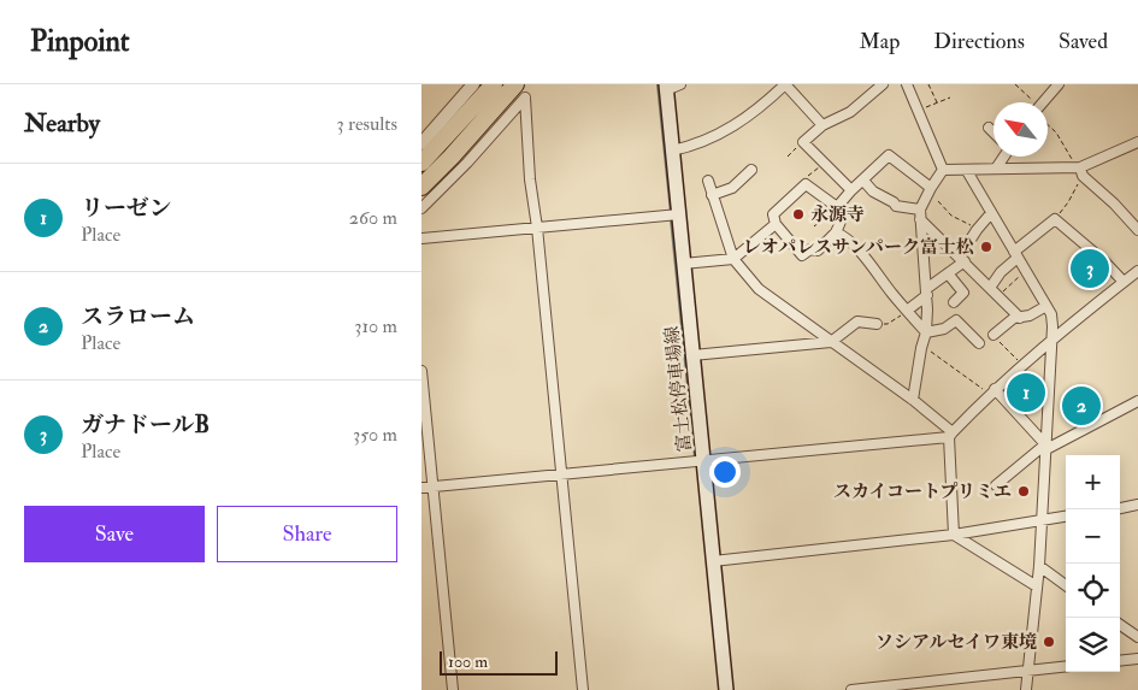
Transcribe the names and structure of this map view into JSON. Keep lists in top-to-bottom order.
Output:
{
  "streets": {
    "main road": ["富士松停車場線"]
  },
  "places": [
    "永源寺",
    "レオパレスサンパーク富士松",
    "スカイコートプリミエ",
    "ソシアルセイワ東境"
  ],
  "scale_bar": "100 m",
  "north": "top left",
  "page": {
    "header": "Pinpoint",
    "nav": ["Map", "Directions", "Saved"],
    "heading": ["Nearby", "3 results"],
    "list": [
      {
        "mark": "1",
        "name": "リーゼン",
        "note": "Place",
        "value": "260 m"
      },
      {
        "mark": "2",
        "name": "スラローム",
        "note": "Place",
        "value": "310 m"
      },
      {
        "mark": "3",
        "name": "ガナドールB",
        "note": "Place",
        "value": "350 m"
      }
    ],
    "pins": ["3", "1", "2"],
    "map_buttons": ["+", "−"],
    "buttons": ["Save", "Share"],
    "scale": "100 m"
  }
}
